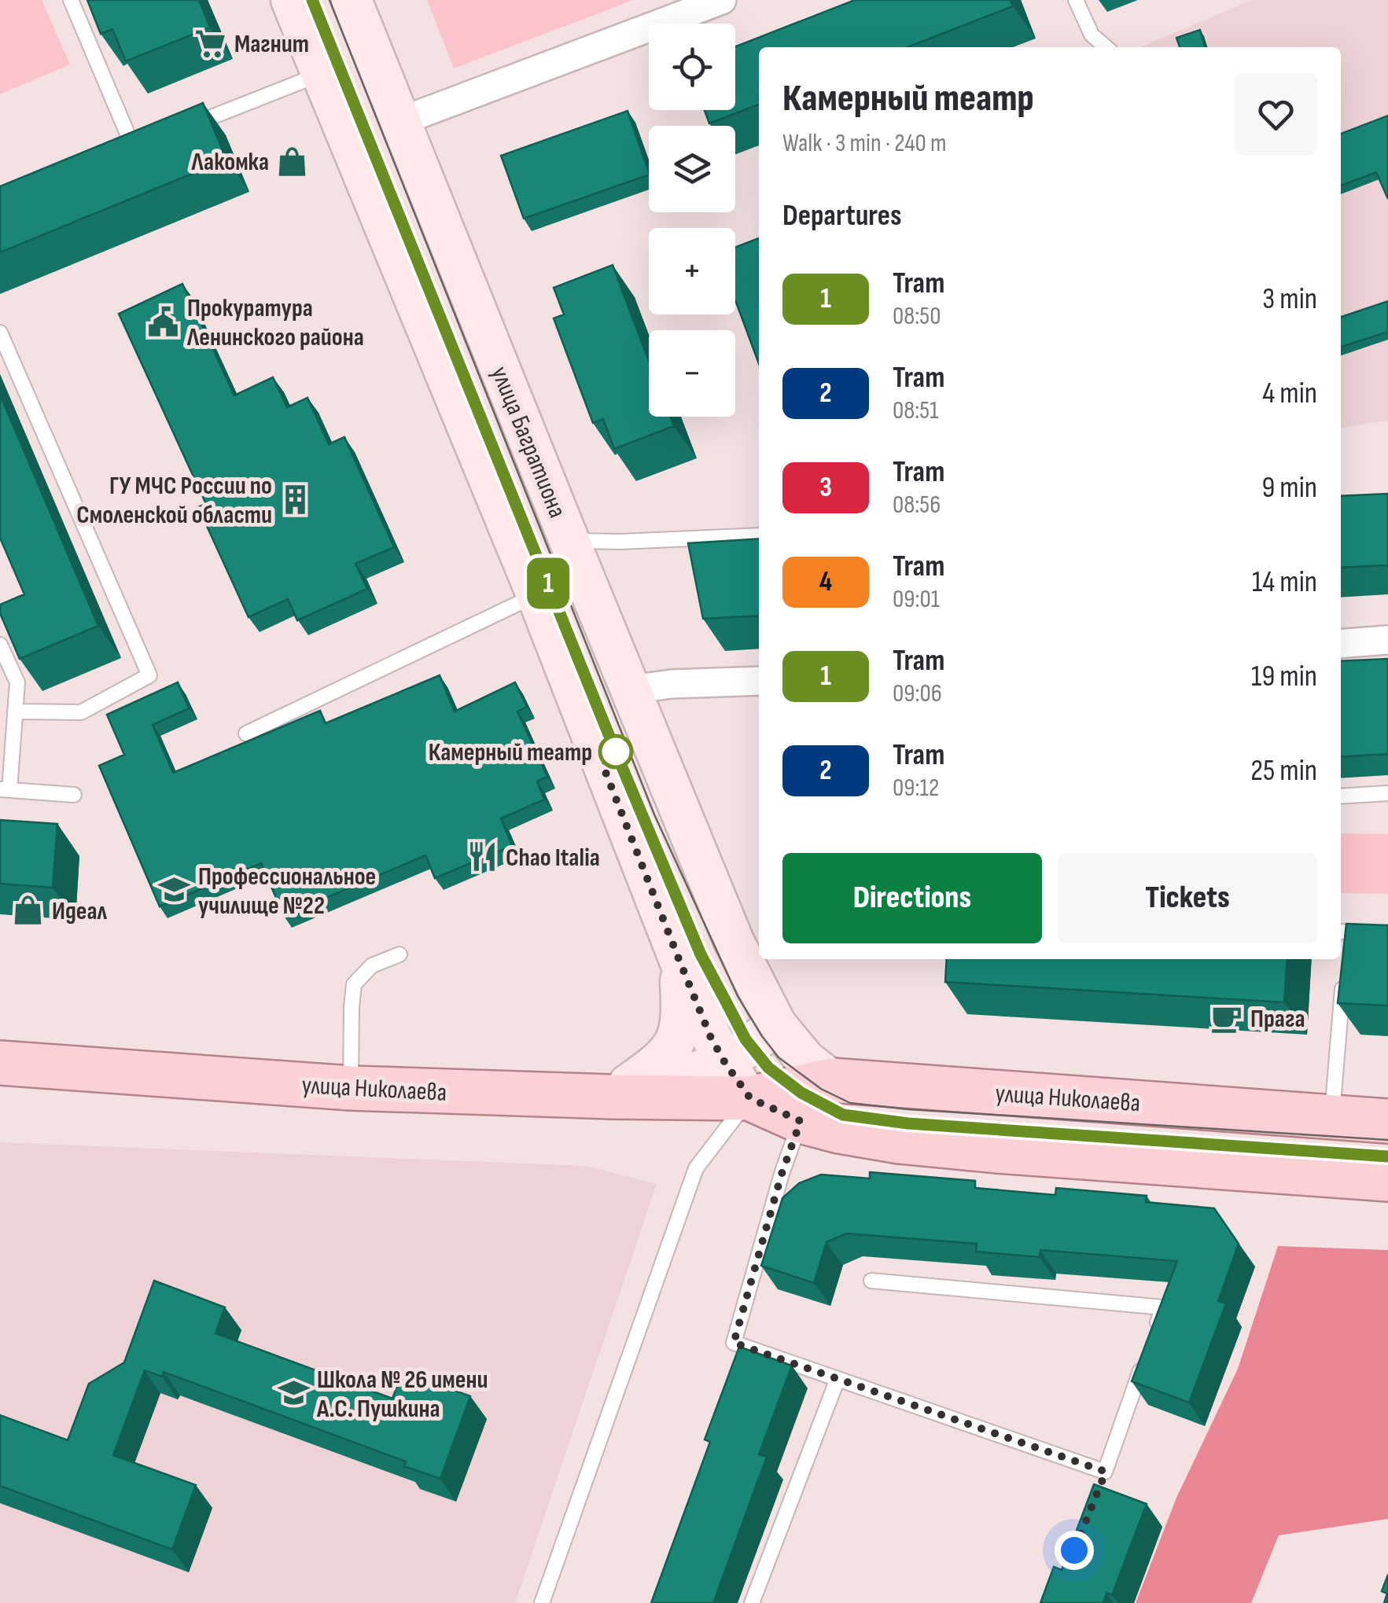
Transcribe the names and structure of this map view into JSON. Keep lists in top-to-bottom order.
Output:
{
  "streets": {
    "main road": ["улица Багратиона", "улица Николаева"]
  },
  "crossings": [
    ["улица Багратиона", "улица Николаева"]
  ],
  "places": {
    "supermarket": ["Магнит"],
    "shop": ["Лакомка", "Идеал"],
    "public building": ["Прокуратура Ленинского района"],
    "building": ["ГУ МЧС России по Смоленской области"],
    "other": ["Камерный театр"],
    "restaurant": ["Chao Italia"],
    "school or university": ["Профессиональное училище №22", "Школа № 26 имени А.С. Пушкина"],
    "cafe": ["Прага"]
  },
  "lines": ["tram line 1"],
  "page": {
    "on_map": "1",
    "map_buttons": ["+", "−"],
    "heading": [
      ["Камерный театр", "Walk · 3 min · 240 m"],
      "Departures"
    ],
    "list": [
      {
        "mark": "1",
        "name": "Tram",
        "note": "08:50",
        "value": "3 min"
      },
      {
        "mark": "2",
        "name": "Tram",
        "note": "08:51",
        "value": "4 min"
      },
      {
        "mark": "3",
        "name": "Tram",
        "note": "08:56",
        "value": "9 min"
      },
      {
        "mark": "4",
        "name": "Tram",
        "note": "09:01",
        "value": "14 min"
      },
      {
        "mark": "1",
        "name": "Tram",
        "note": "09:06",
        "value": "19 min"
      },
      {
        "mark": "2",
        "name": "Tram",
        "note": "09:12",
        "value": "25 min"
      }
    ],
    "buttons": ["Directions", "Tickets"]
  }
}
